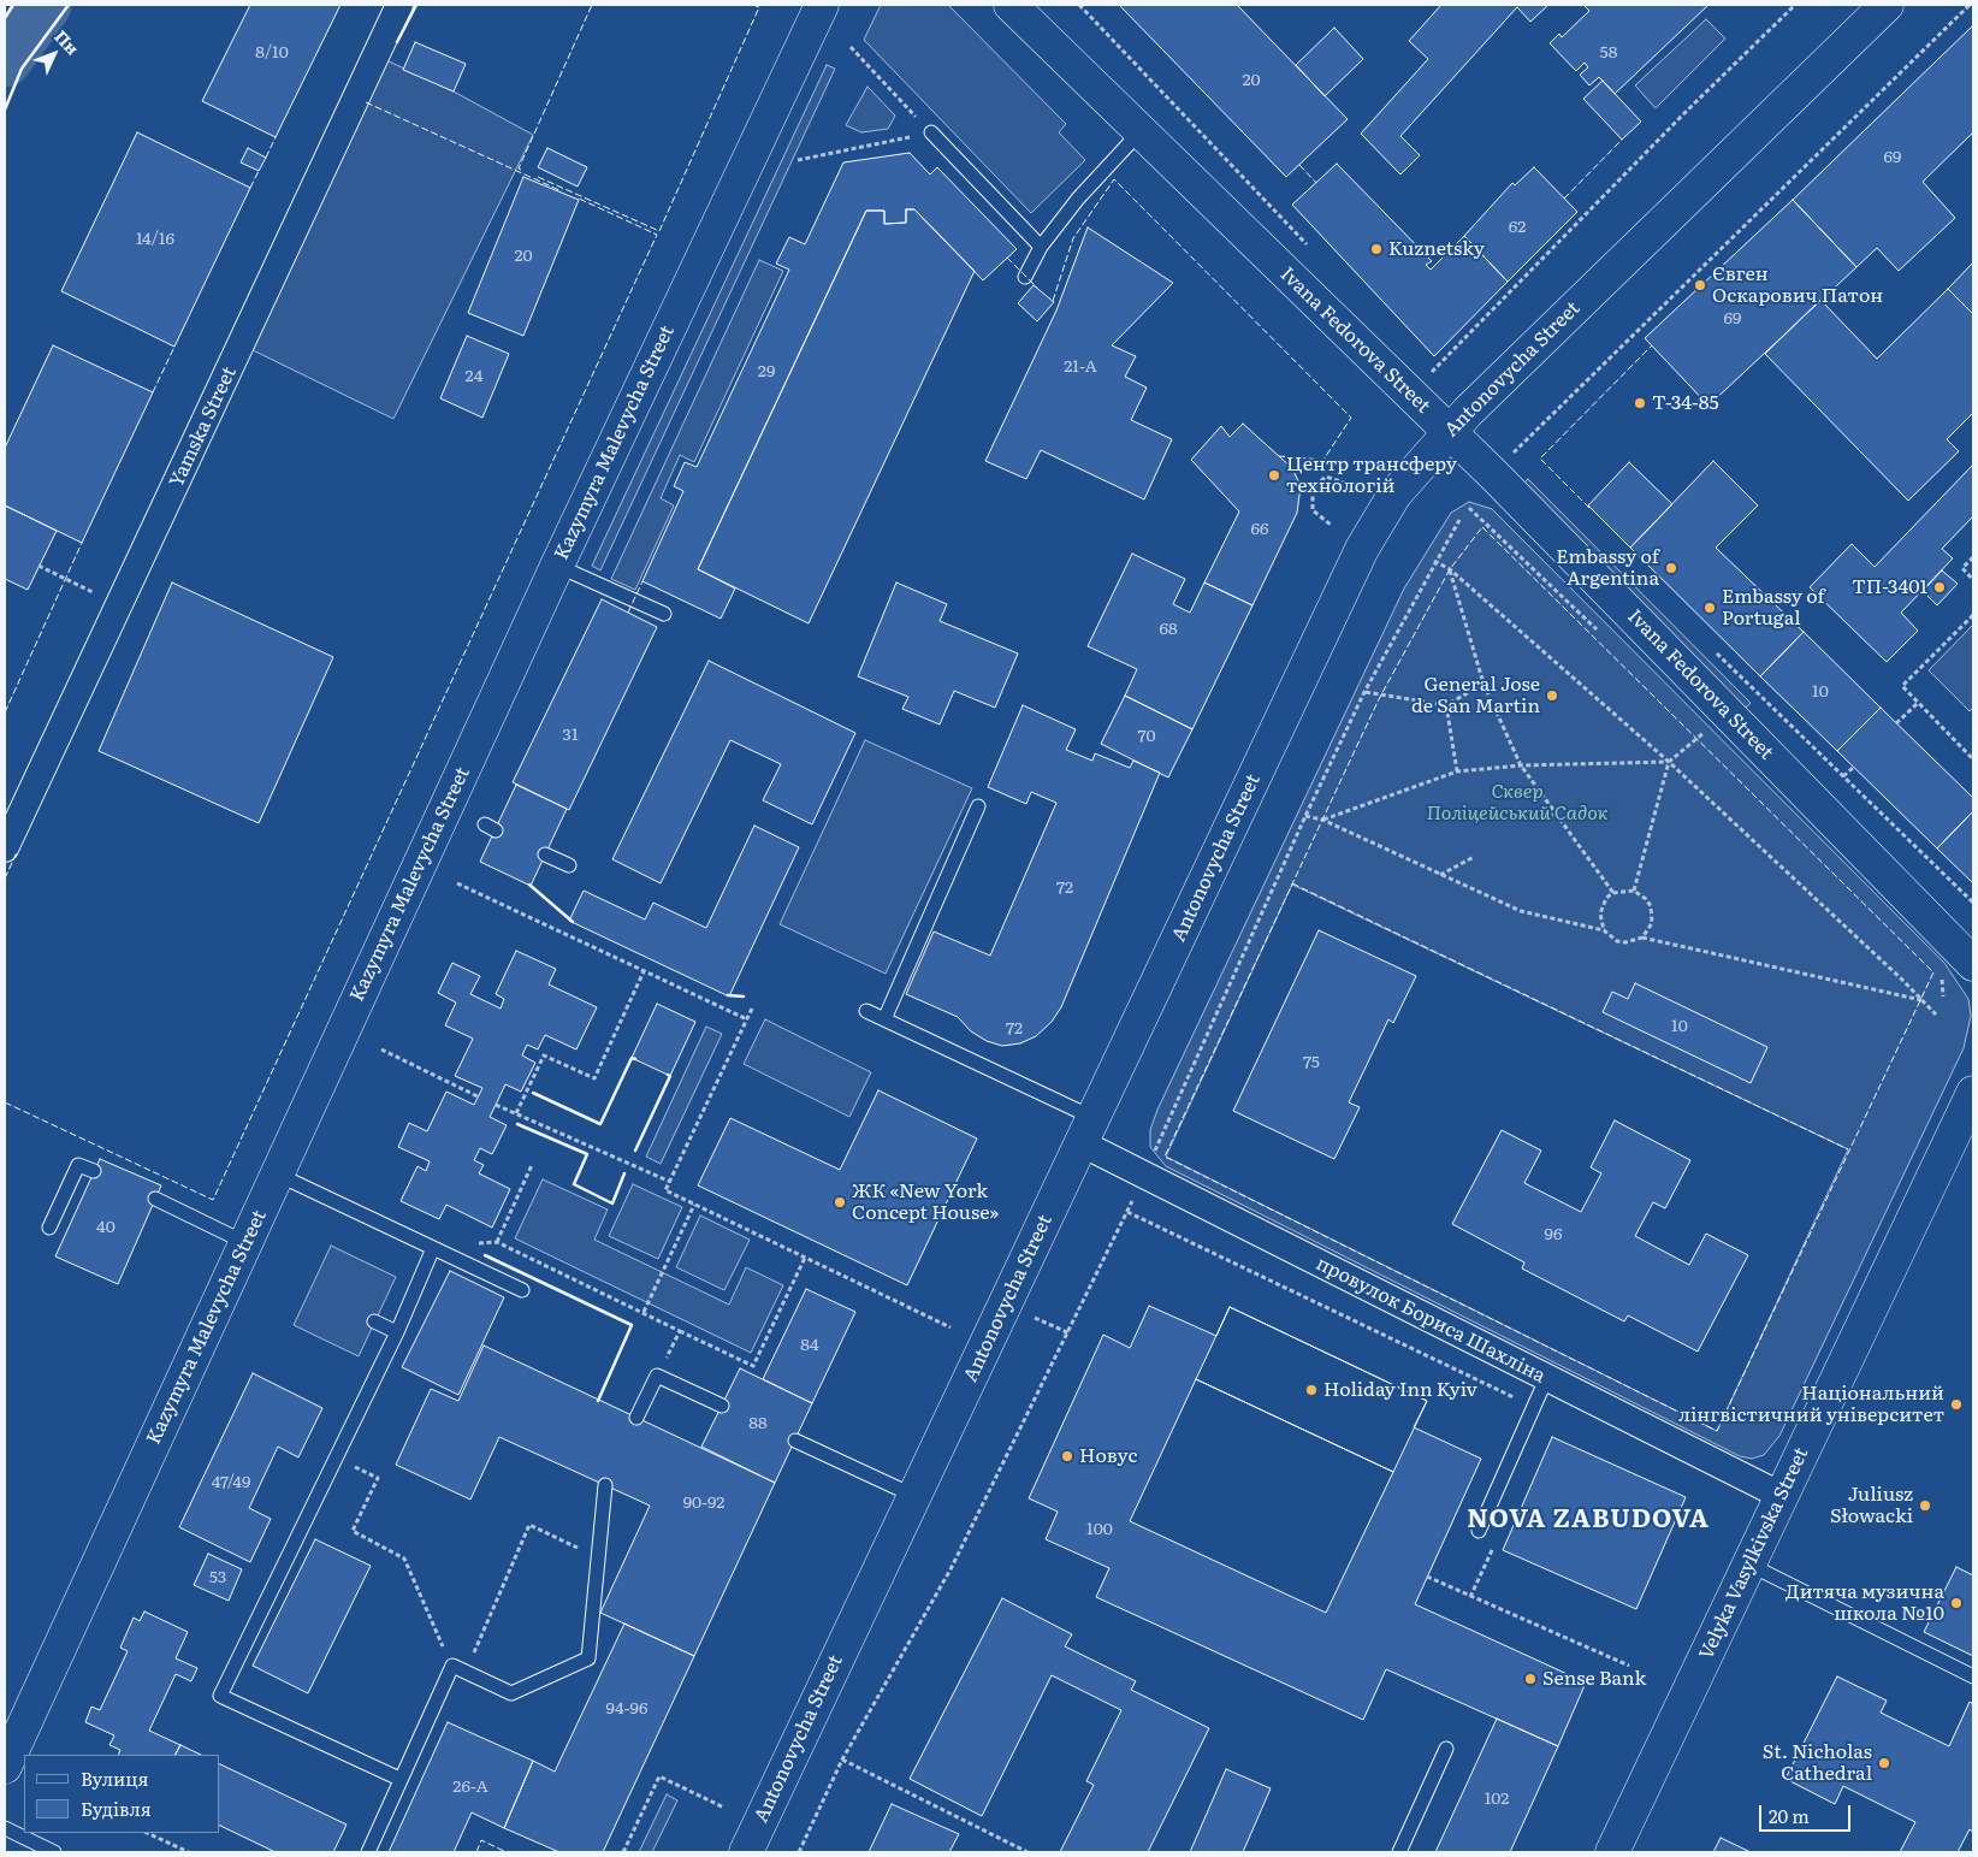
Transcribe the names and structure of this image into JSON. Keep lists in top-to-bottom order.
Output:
{
  "streets": {
    "main road": [
      "Ivana Fedorova Street",
      "Antonovycha Street",
      "Kazymyra Malevycha Street",
      "Velyka Vasylkivska Street"
    ],
    "street": ["Yamska Street", "провулок Бориса Шахліна"]
  },
  "crossings": [
    ["Ivana Fedorova Street", "Antonovycha Street"],
    ["Antonovycha Street", "провулок Бориса Шахліна"],
    ["провулок Бориса Шахліна", "Velyka Vasylkivska Street"]
  ],
  "districts": ["NOVA ZABUDOVA"],
  "parks": ["Сквер Поліцейський Садок"],
  "places": [
    "Kuznetsky",
    "Євген Оскарович Патон",
    "Т-34-85",
    "Центр трансферу технологій",
    "Embassy of Argentina",
    "ТП-3401",
    "Embassy of Portugal",
    "General Jose de San Martin",
    "ЖК «New York Concept House»",
    "Holiday Inn Kyiv",
    "Національний лінгвістичний університет",
    "Новус",
    "Juliusz Słowacki",
    "Дитяча музична школа №10",
    "Sense Bank",
    "St. Nicholas Cathedral"
  ],
  "house_numbers": [
    "8/10",
    "58",
    "20",
    "69",
    "62",
    "14/16",
    "20",
    "69",
    "21-А",
    "29",
    "24",
    "66",
    "68",
    "10",
    "31",
    "70",
    "72",
    "10",
    "72",
    "75",
    "40",
    "96",
    "84",
    "88",
    "47/49",
    "90-92",
    "100",
    "53",
    "94-96",
    "26-А",
    "102"
  ],
  "legend": ["Вулиця", "Будівля"],
  "scale_bar": "20 m",
  "north": "top right"
}
